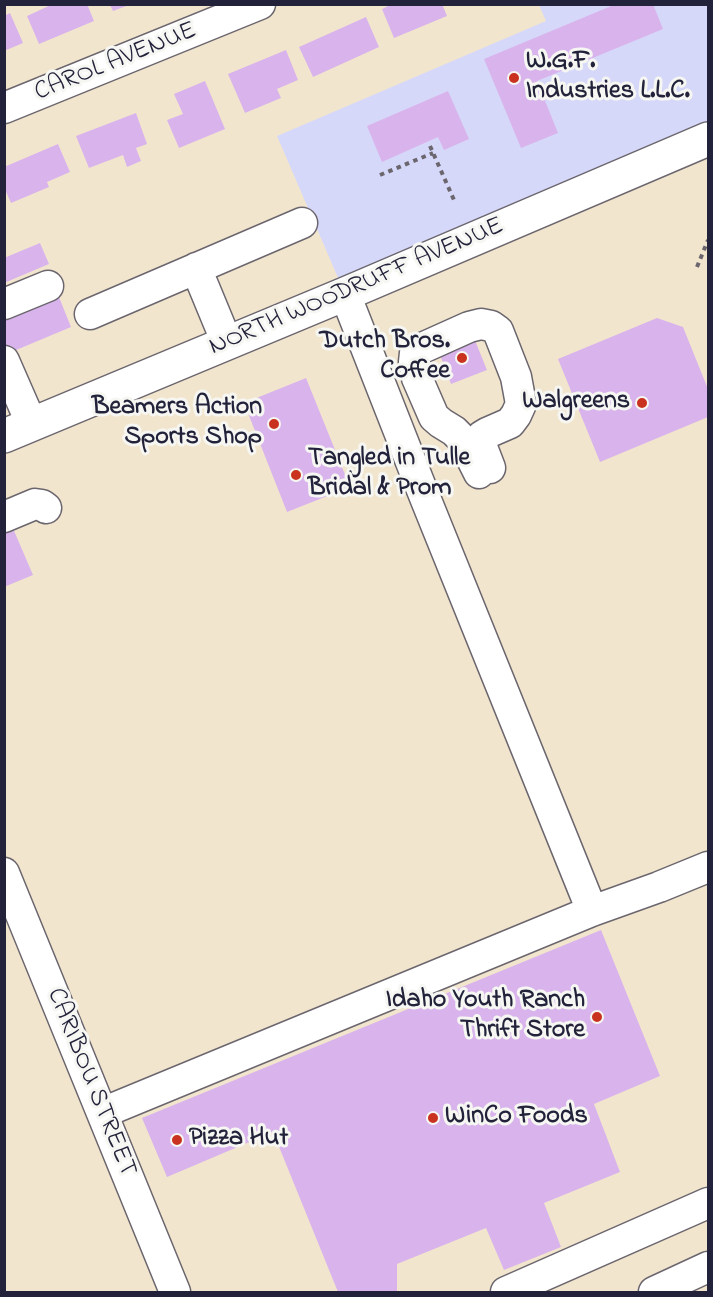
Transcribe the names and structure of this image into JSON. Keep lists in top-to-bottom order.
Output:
{
  "streets": {
    "main road": ["NORTH WOODRUFF AVENUE"],
    "street": ["CAROL AVENUE", "CARIBOU STREET"]
  },
  "places": [
    "W.G.F. Industries L.L.C.",
    "Dutch Bros. Coffee",
    "Walgreens",
    "Beamers Action Sports Shop",
    "Tangled in Tulle Bridal & Prom",
    "Idaho Youth Ranch Thrift Store",
    "WinCo Foods",
    "Pizza Hut"
  ]
}
